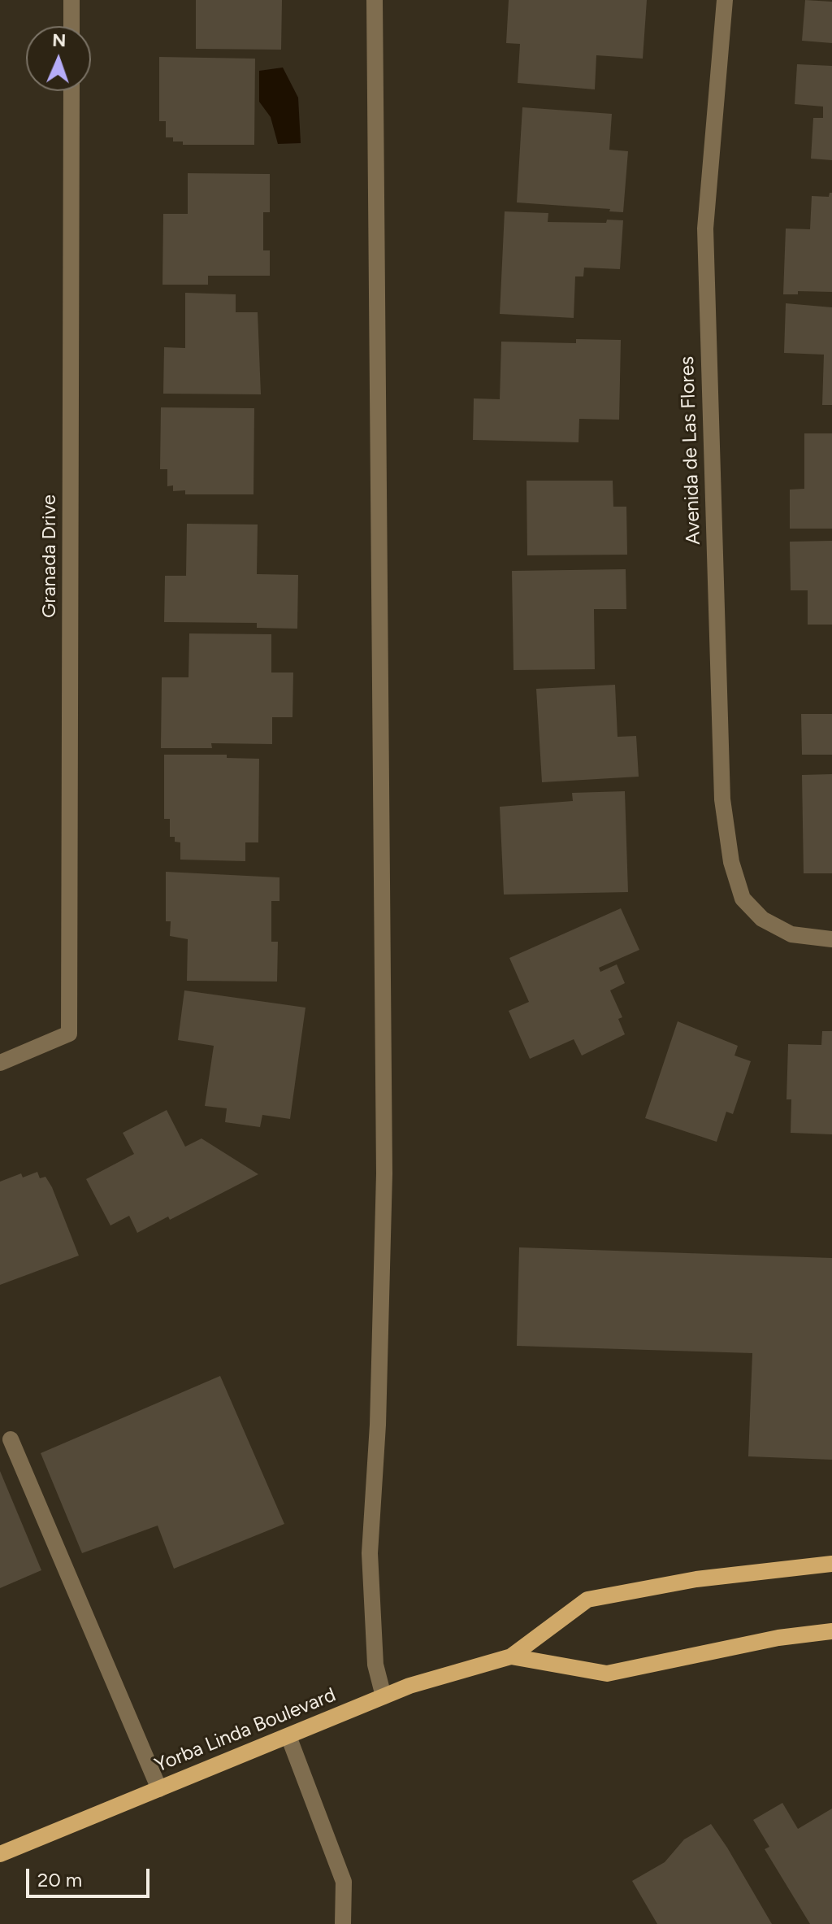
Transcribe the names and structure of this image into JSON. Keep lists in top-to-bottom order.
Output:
{
  "streets": {
    "main road": ["Yorba Linda Boulevard"],
    "street": ["Avenida de Las Flores", "Granada Drive"]
  },
  "scale_bar": "20 m",
  "north": "top"
}
